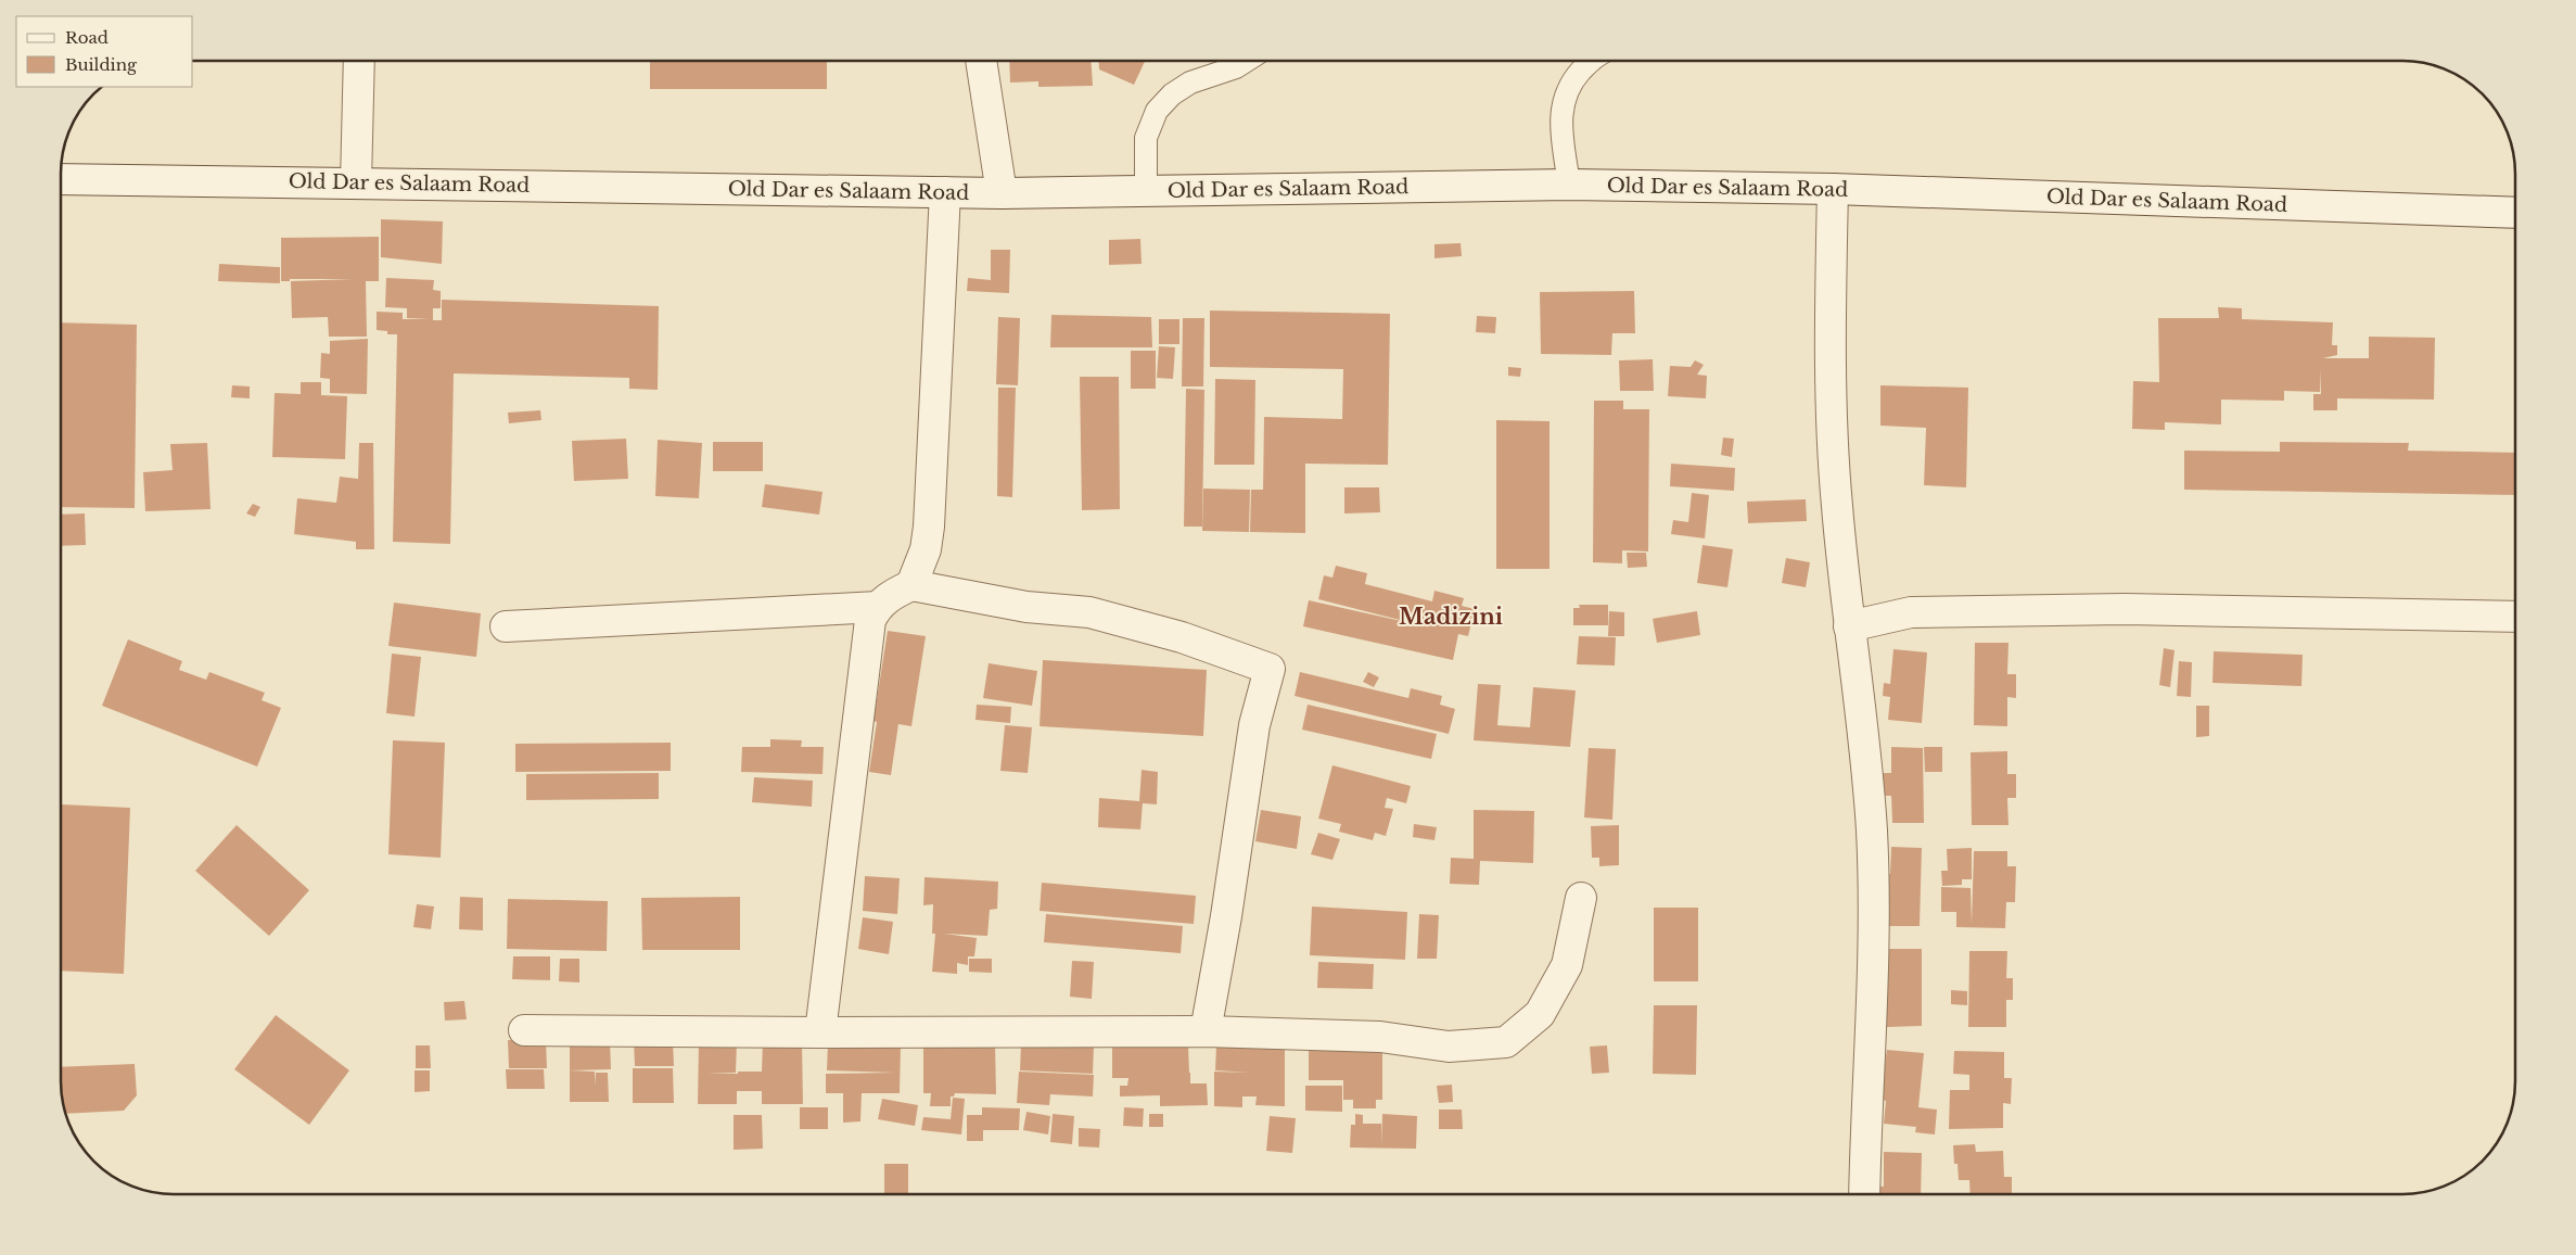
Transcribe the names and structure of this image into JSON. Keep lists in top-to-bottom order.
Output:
{
  "streets": {
    "street": ["Old Dar es Salaam Road"]
  },
  "districts": ["Madizini"],
  "legend": ["Road", "Building"]
}
